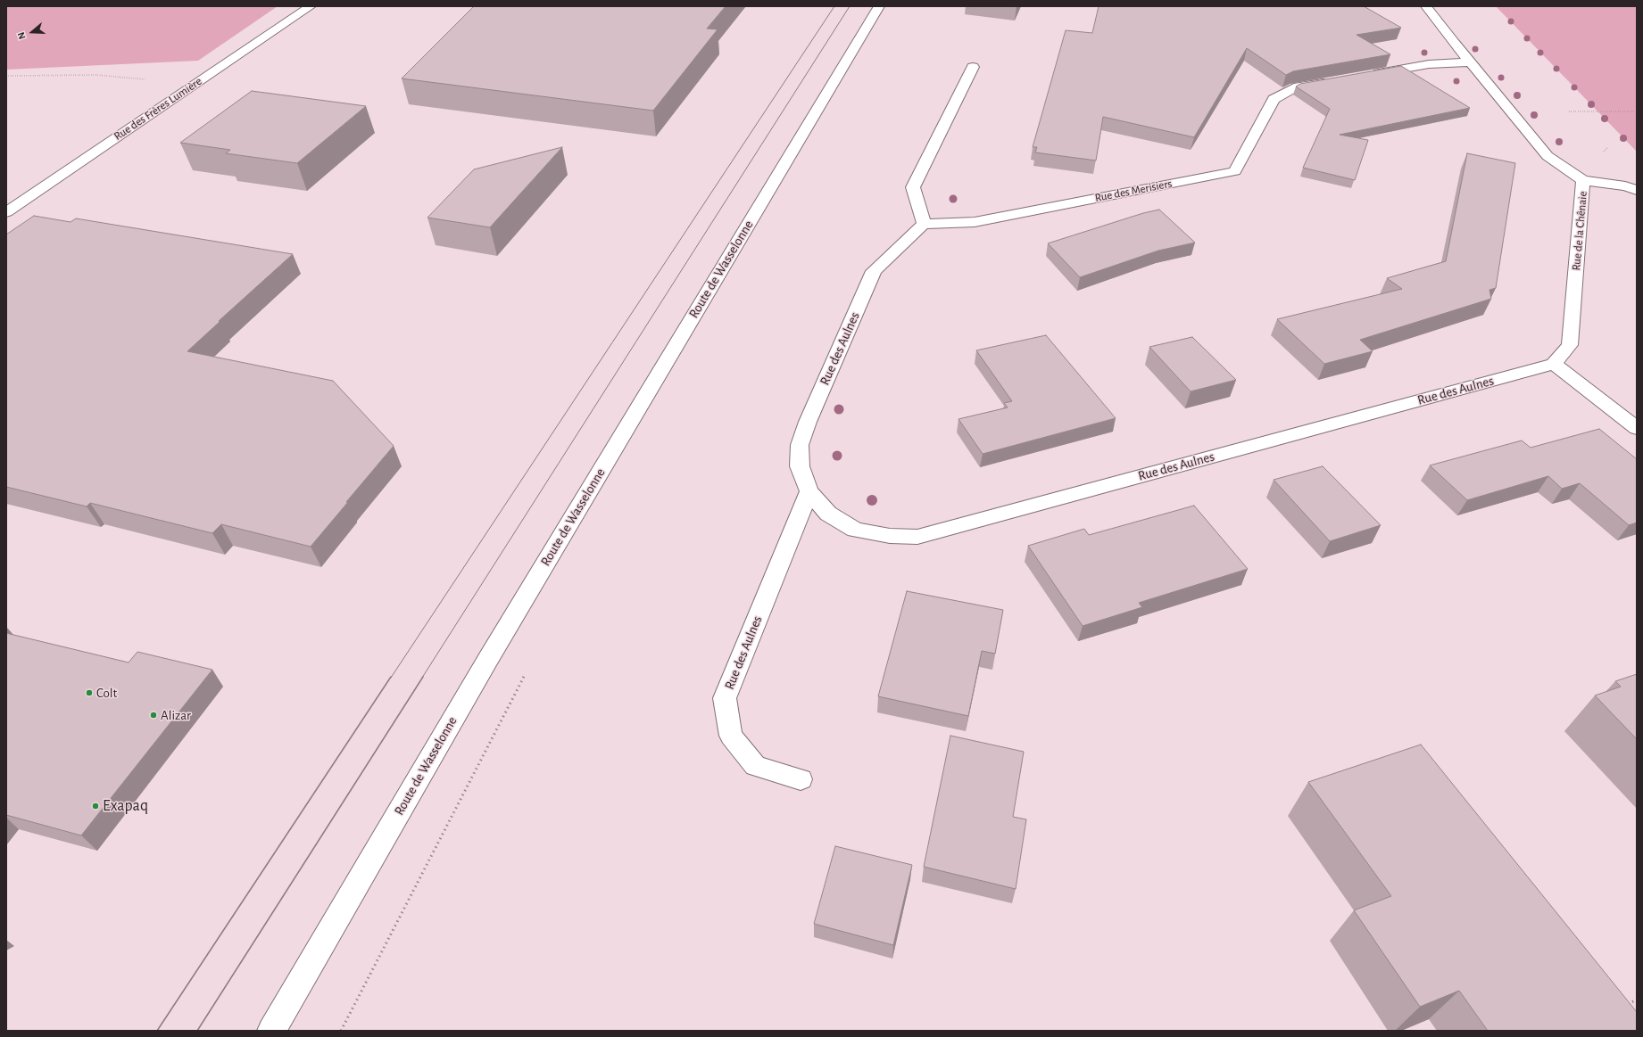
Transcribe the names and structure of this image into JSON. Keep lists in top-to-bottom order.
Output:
{
  "streets": {
    "street": [
      "Rue des Frères Lumière",
      "Rue des Merisiers",
      "Rue de la Chênaie",
      "Route de Wasselonne",
      "Rue des Aulnes"
    ]
  },
  "crossings": [
    ["Rue des Merisiers", "Rue des Aulnes"],
    ["Rue de la Chênaie", "Rue des Aulnes"]
  ],
  "places": ["Colt", "Alizar", "Exapaq"],
  "north": "left"
}
